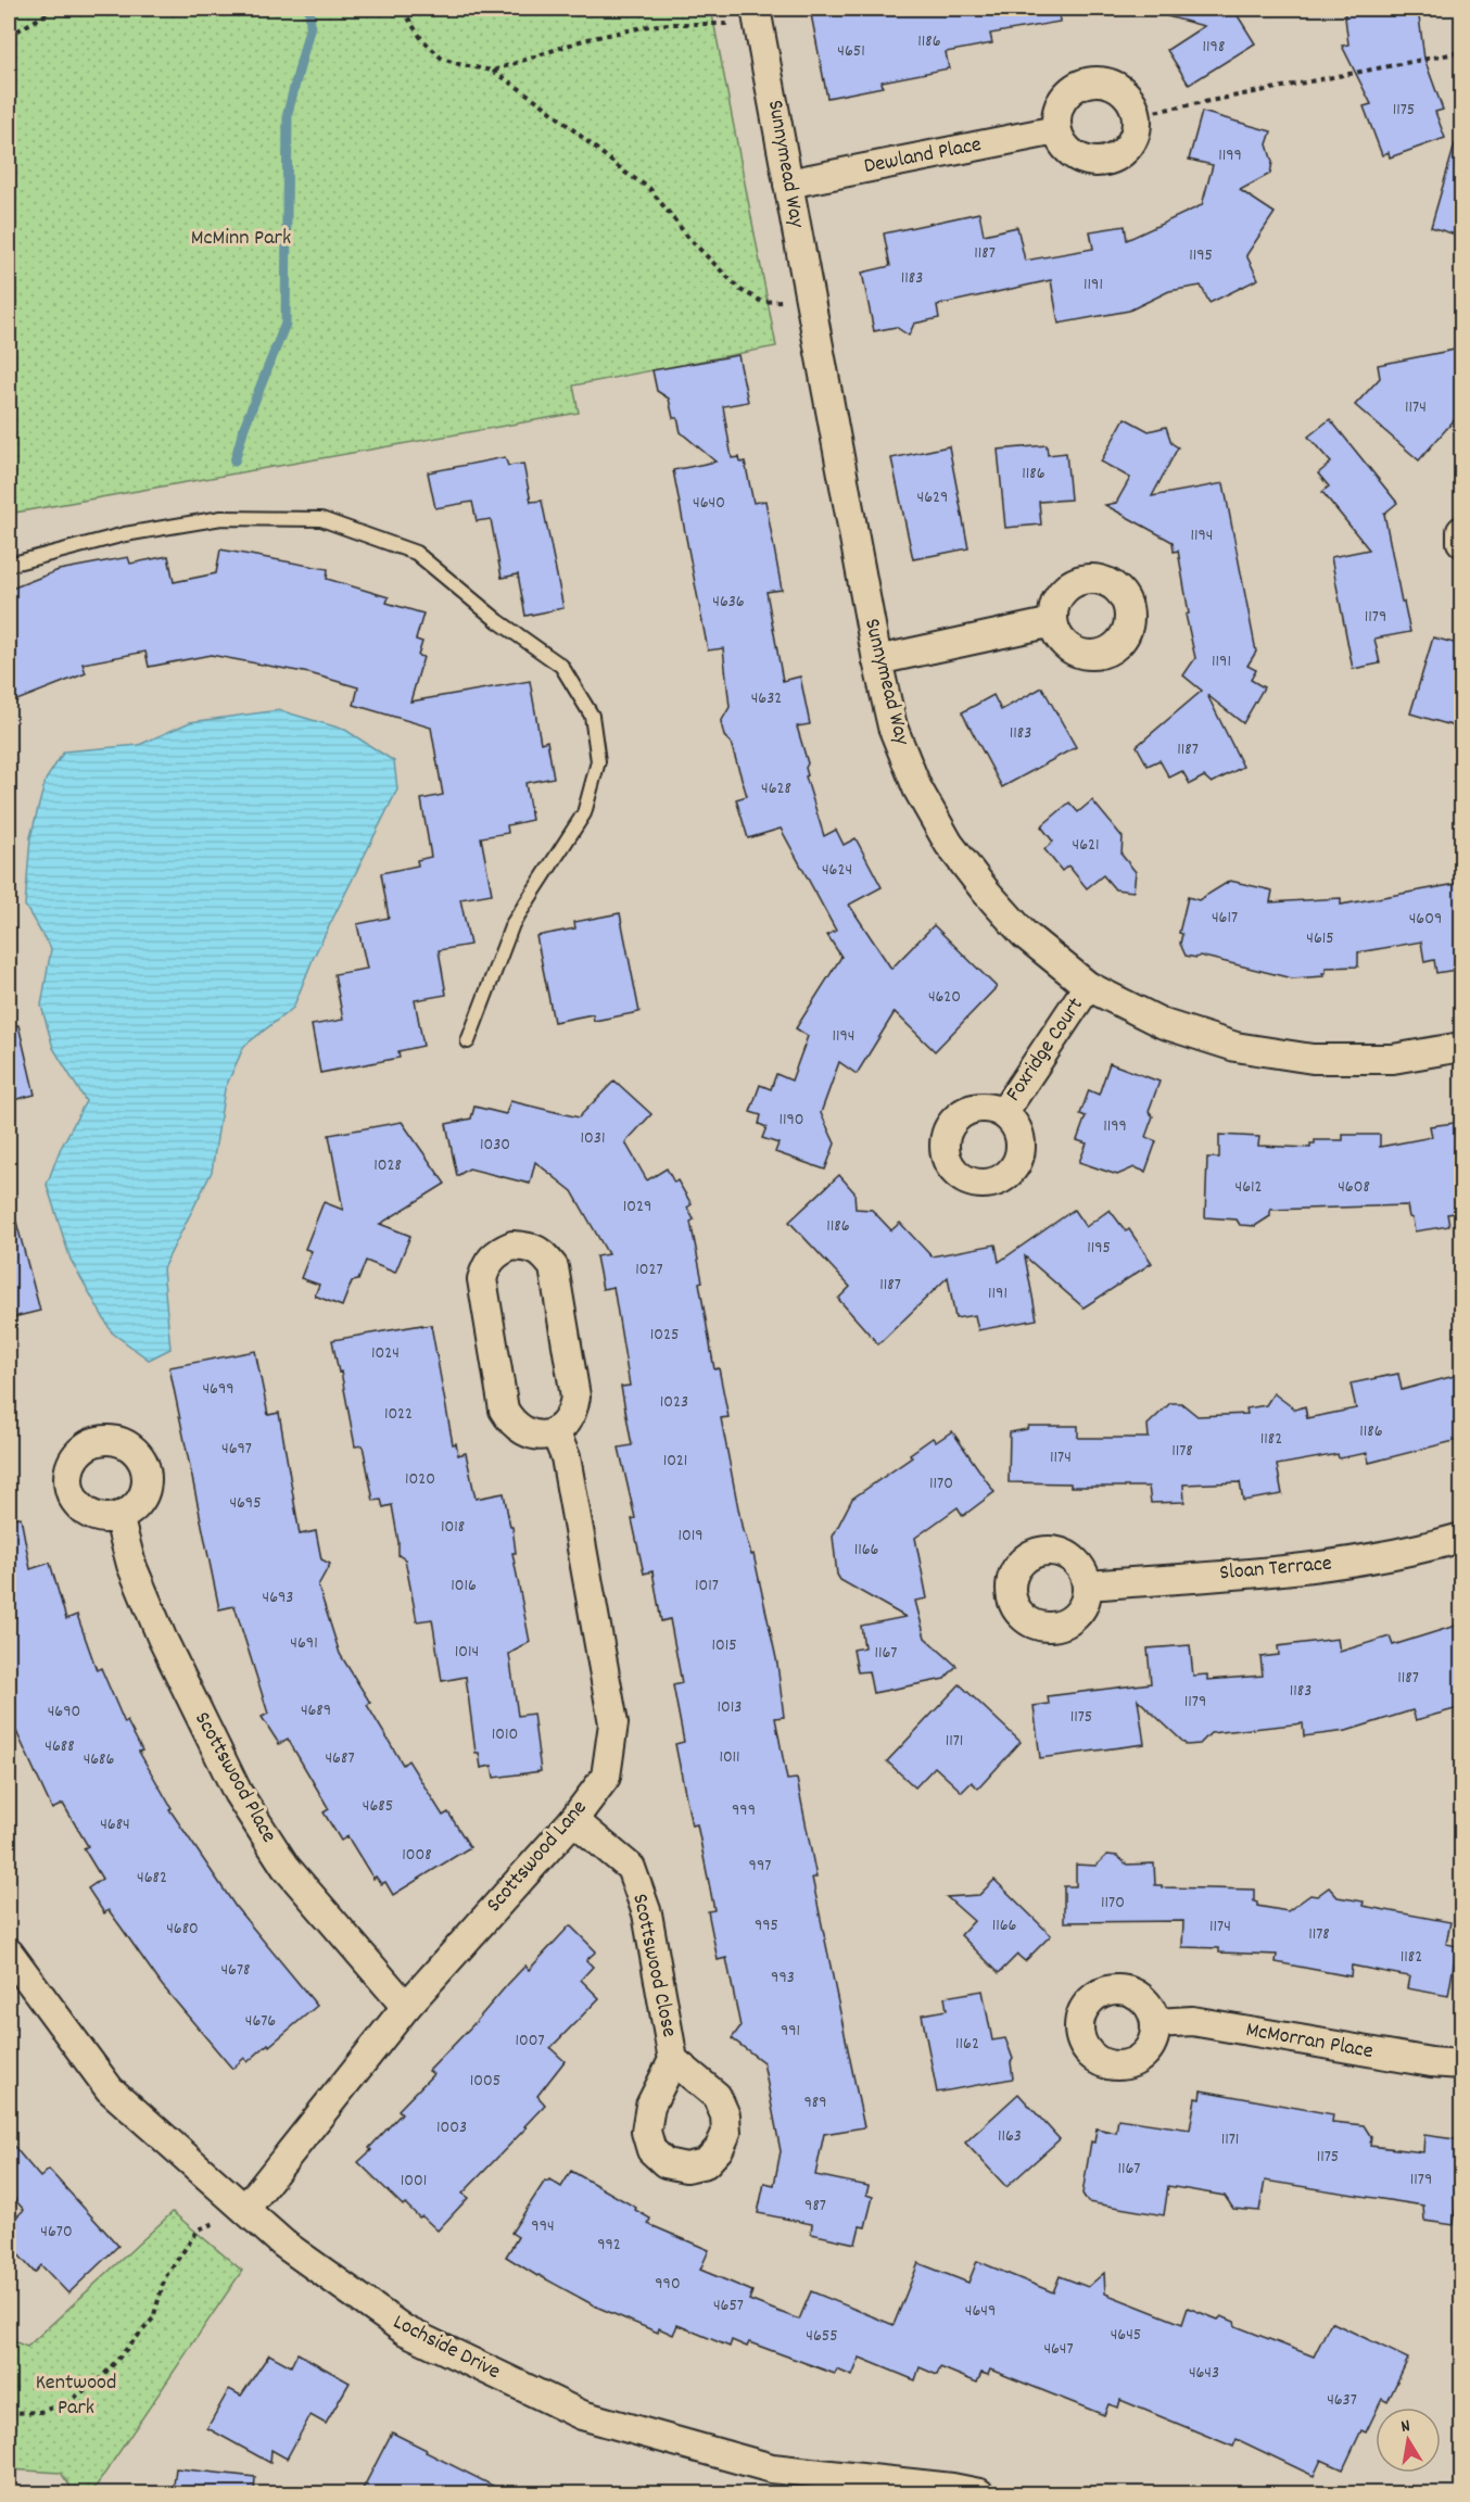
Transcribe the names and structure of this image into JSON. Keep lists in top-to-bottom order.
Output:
{
  "streets": {
    "street": [
      "Dewland Place",
      "Sunnymead Way",
      "Foxridge Court",
      "Sloan Terrace",
      "Scottswood Place",
      "Scottswood Lane",
      "Scottswood Close",
      "McMorran Place",
      "Lochside Drive"
    ]
  },
  "crossings": [
    ["Dewland Place", "Sunnymead Way"],
    ["Sunnymead Way", "Foxridge Court"],
    ["Scottswood Place", "Scottswood Lane"],
    ["Scottswood Lane", "Scottswood Close"],
    ["Scottswood Lane", "Lochside Drive"]
  ],
  "parks": ["McMinn Park", "Kentwood Park"],
  "house_numbers": [
    "1186",
    "1198",
    "4651",
    "1175",
    "1199",
    "1187",
    "1195",
    "1183",
    "1191",
    "1174",
    "1186",
    "4629",
    "4640",
    "1194",
    "4636",
    "1179",
    "1191",
    "4632",
    "1183",
    "1187",
    "4628",
    "4621",
    "4624",
    "4617",
    "4609",
    "4615",
    "4620",
    "1194",
    "1190",
    "1199",
    "1031",
    "1030",
    "1028",
    "4612",
    "4608",
    "1029",
    "1186",
    "1195",
    "1027",
    "1187",
    "1191",
    "1025",
    "1024",
    "4699",
    "1023",
    "1022",
    "1186",
    "1182",
    "4697",
    "1178",
    "1174",
    "1021",
    "1020",
    "1170",
    "4695",
    "1018",
    "1019",
    "1166",
    "1016",
    "1017",
    "4693",
    "4691",
    "1015",
    "1014",
    "1167",
    "1187",
    "1183",
    "1179",
    "1013",
    "4689",
    "4690",
    "1175",
    "1010",
    "1171",
    "4688",
    "1011",
    "4687",
    "4686",
    "4685",
    "999",
    "4684",
    "1008",
    "997",
    "4682",
    "1170",
    "995",
    "1166",
    "1174",
    "4680",
    "1178",
    "1182",
    "4678",
    "993",
    "4676",
    "991",
    "1007",
    "1162",
    "1005",
    "989",
    "1003",
    "1163",
    "1171",
    "1175",
    "1167",
    "1179",
    "1001",
    "987",
    "994",
    "4670",
    "992",
    "990",
    "4657",
    "4649",
    "4645",
    "4655",
    "4647",
    "4643",
    "4637"
  ],
  "north": "top"
}
